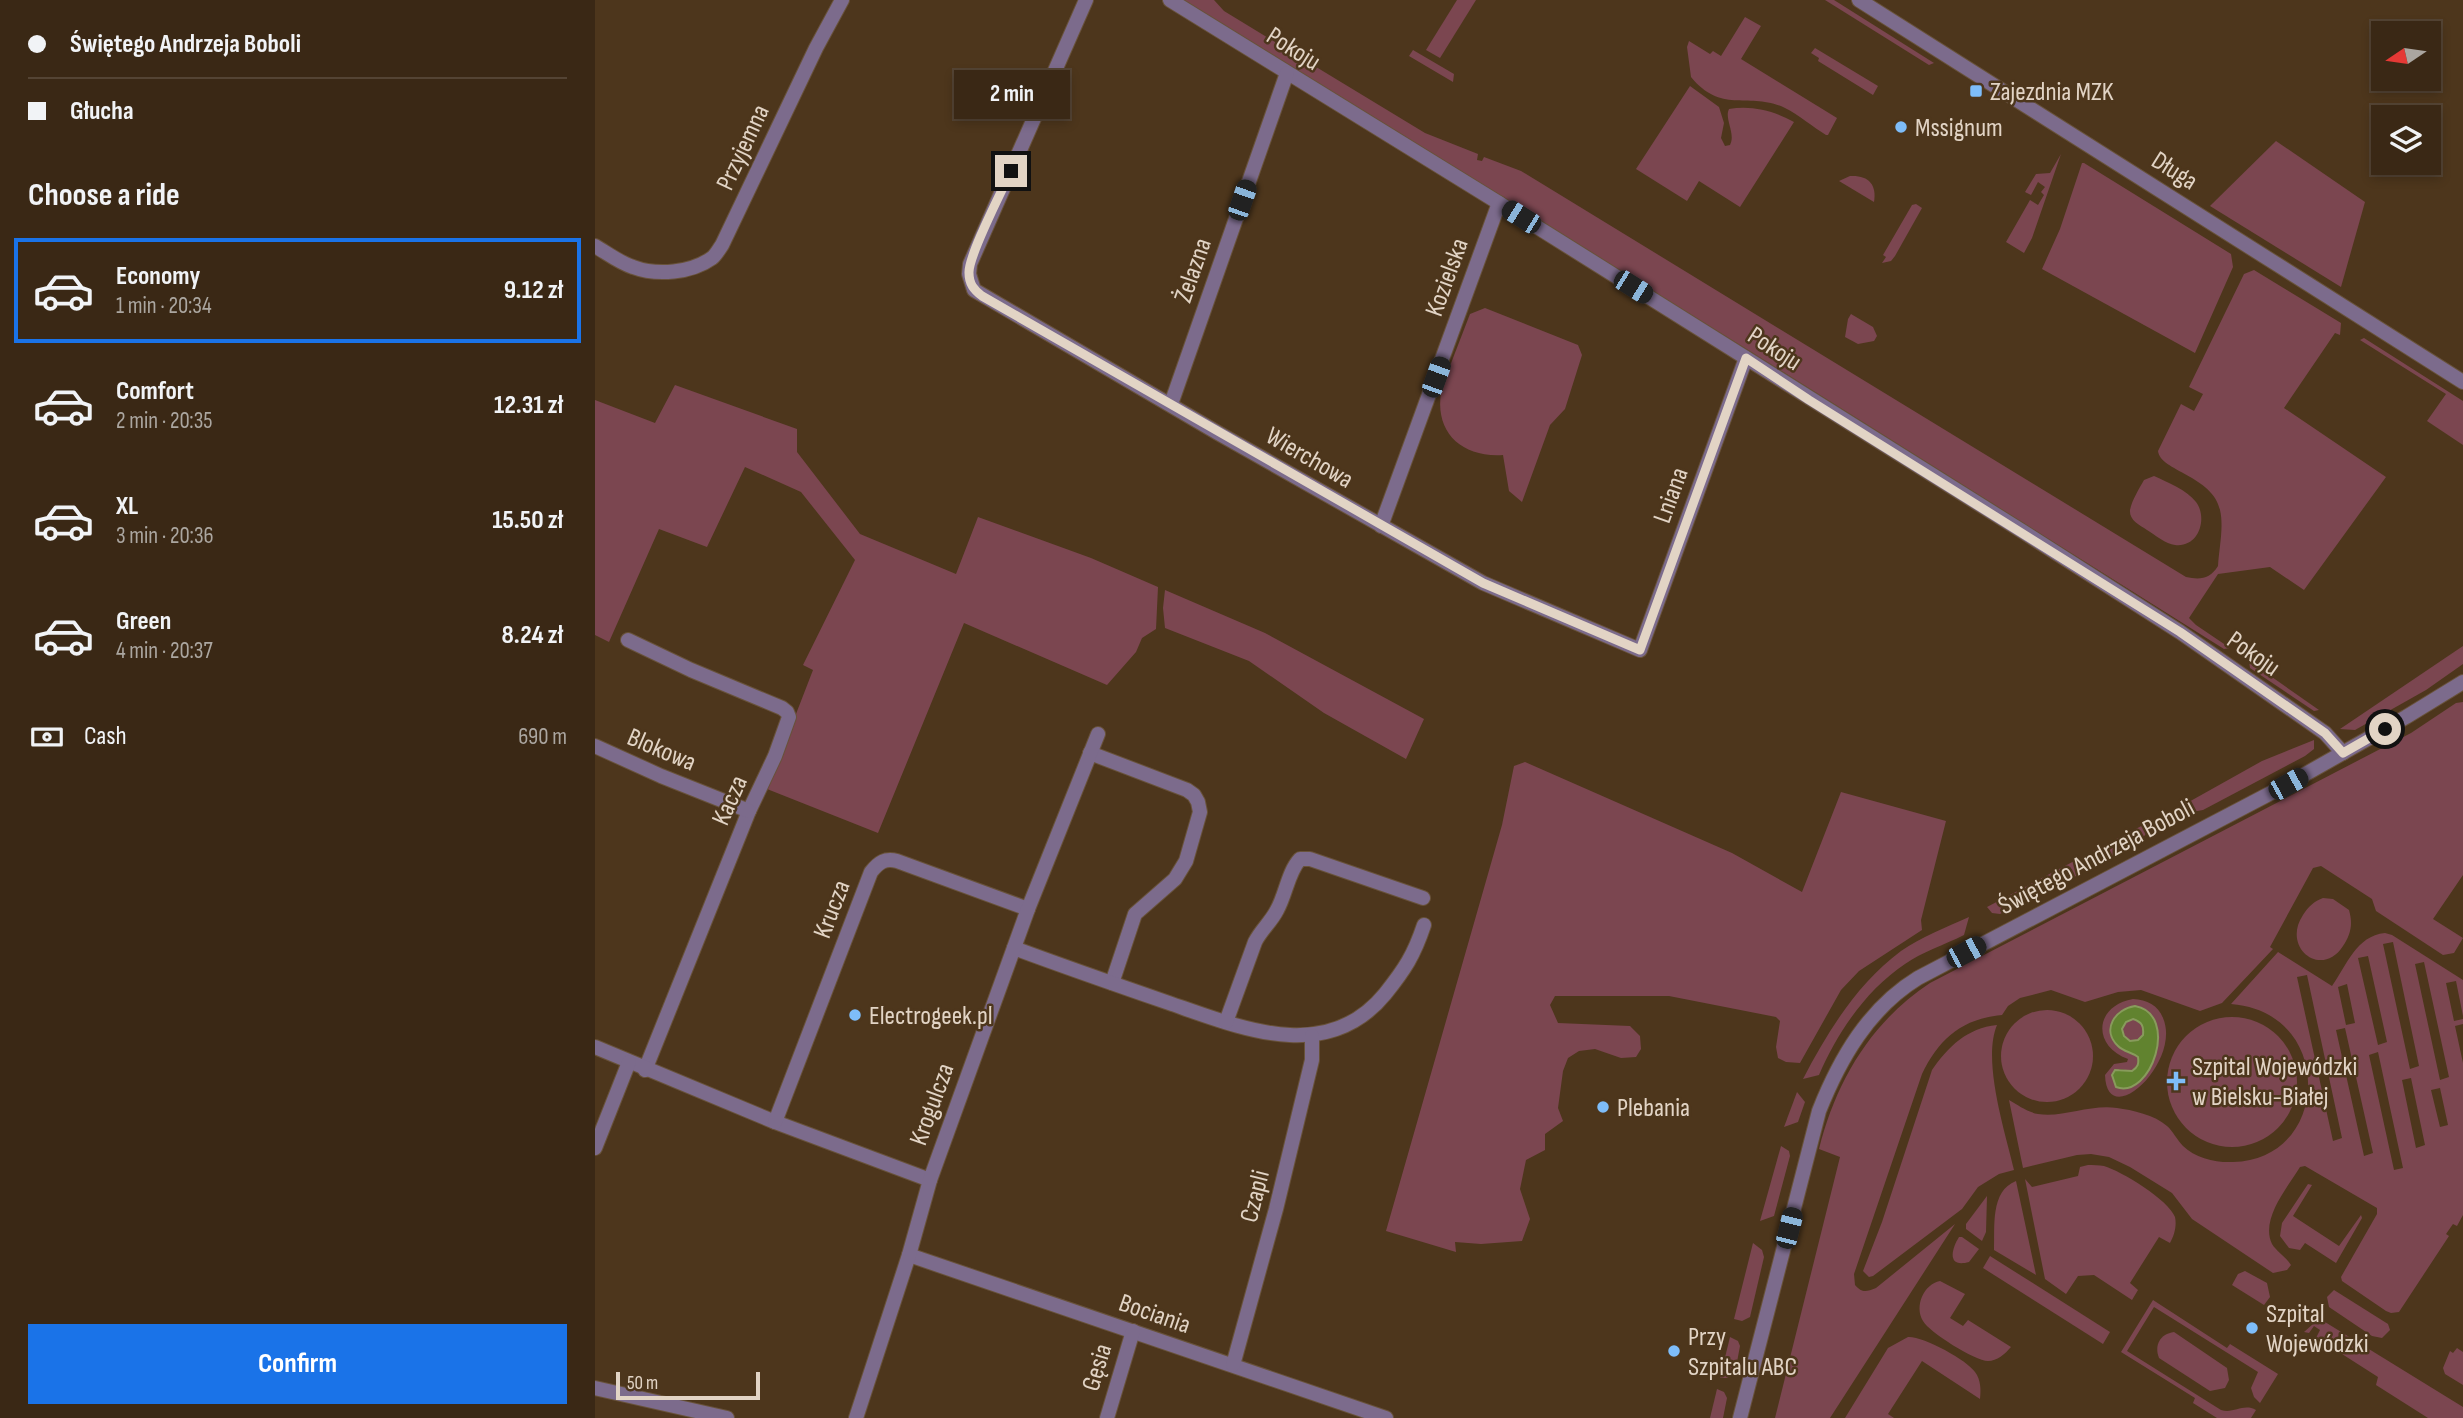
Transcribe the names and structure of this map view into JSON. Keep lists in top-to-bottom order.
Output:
{
  "streets": {
    "street": [
      "Pokoju",
      "Przyjemna",
      "Długa",
      "Żelazna",
      "Kozielska",
      "Wierchowa",
      "Lniana",
      "Blokowa",
      "Kacza",
      "Świętego Andrzeja Boboli",
      "Krucza",
      "Krogulcza",
      "Czapli",
      "Bociania",
      "Gęsia"
    ]
  },
  "crossings": [
    ["Pokoju", "Żelazna"],
    ["Pokoju", "Kozielska"],
    ["Pokoju", "Lniana"],
    ["Pokoju", "Świętego Andrzeja Boboli"],
    ["Żelazna", "Wierchowa"],
    ["Kozielska", "Wierchowa"],
    ["Wierchowa", "Lniana"],
    ["Blokowa", "Kacza"],
    ["Krucza", "Krogulcza"],
    ["Krogulcza", "Bociania"],
    ["Czapli", "Bociania"],
    ["Bociania", "Gęsia"]
  ],
  "places": {
    "transit": ["Zajezdnia MZK"],
    "other": [
      "Mssignum",
      "Electrogeek.pl",
      "Plebania",
      "Szpital Wojewódzki",
      "Przy Szpitalu ABC"
    ],
    "health": ["Szpital Wojewódzki w Bielsku-Białej"]
  },
  "scale_bar": "50 m",
  "north": "left",
  "page": {
    "banner": ["Świętego Andrzeja Boboli", "Głucha"],
    "bubble": "2 min",
    "heading": "Choose a ride",
    "list": [
      {
        "name": "Economy",
        "note": "1 min · 20:34",
        "value": "9.12 zł"
      },
      {
        "name": "Comfort",
        "note": "2 min · 20:35",
        "value": "12.31 zł"
      },
      {
        "name": "XL",
        "note": "3 min · 20:36",
        "value": "15.50 zł"
      },
      {
        "name": "Green",
        "note": "4 min · 20:37",
        "value": "8.24 zł"
      }
    ],
    "pay": ["Cash", "690 m"],
    "buttons": "Confirm",
    "scale": "50 m"
  }
}
